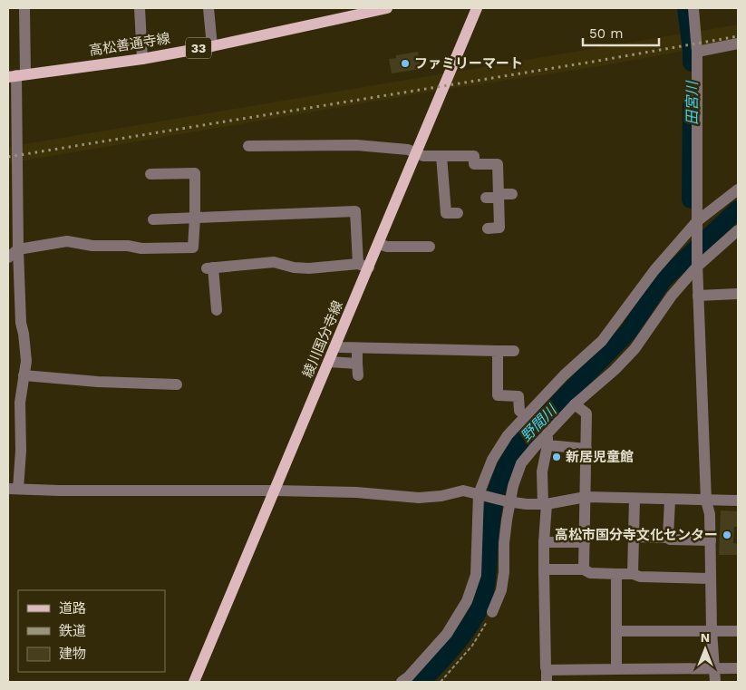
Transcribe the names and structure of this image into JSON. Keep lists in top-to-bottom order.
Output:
{
  "streets": {
    "main road": ["高松善通寺線", "33", "綾川国分寺線"]
  },
  "water": ["田宮川", "野間川"],
  "places": ["ファミリーマート", "新居児童館", "高松市国分寺文化センター"],
  "legend": ["道路", "鉄道", "建物"],
  "scale_bar": "50 m",
  "north": "top"
}
